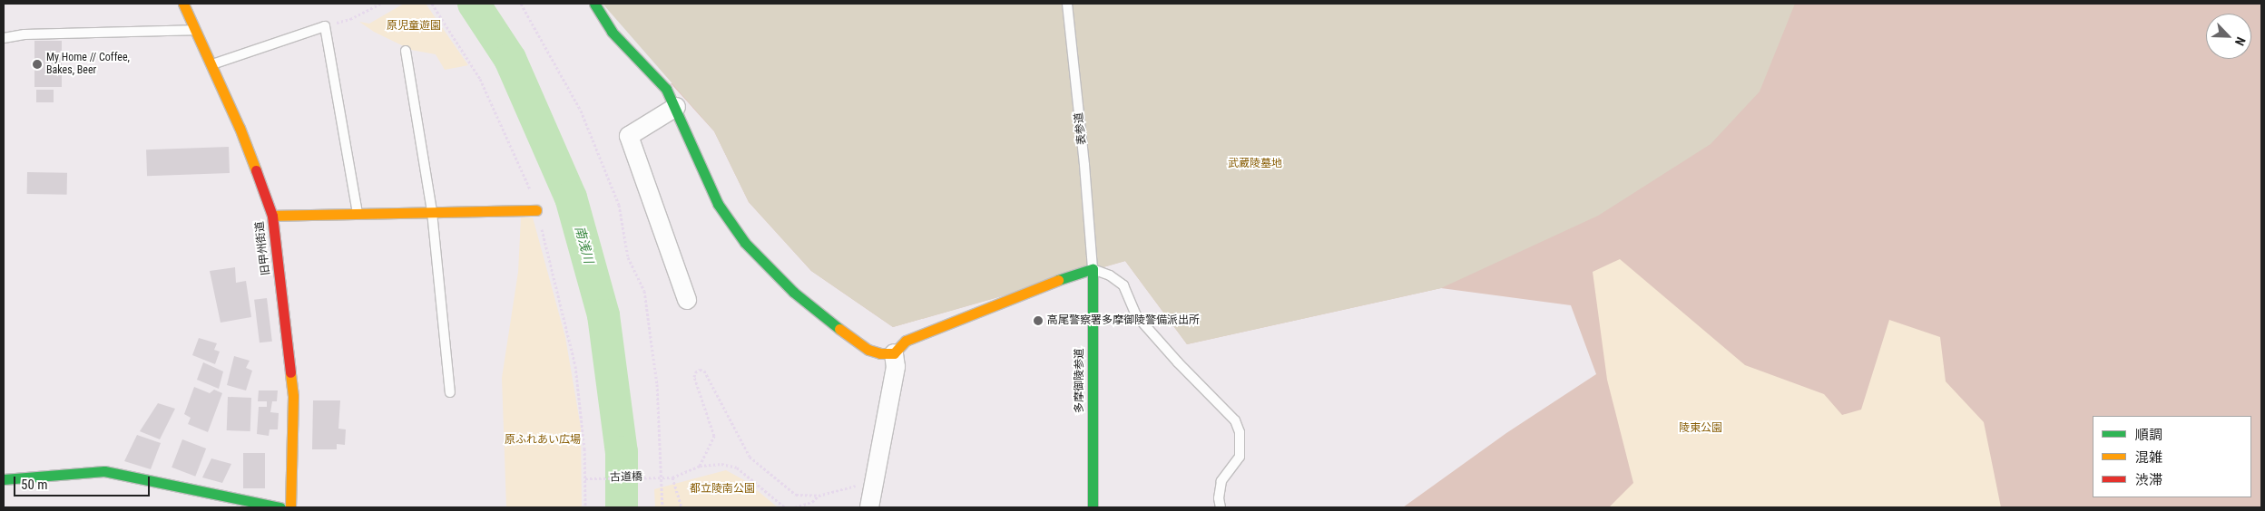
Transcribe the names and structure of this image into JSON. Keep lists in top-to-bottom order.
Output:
{
  "streets": {
    "street": ["旧甲州街道", "多摩御陵参道"],
    "lane": ["表参道"],
    "path": ["古道橋"]
  },
  "crossings": [
    ["表参道", "多摩御陵参道"]
  ],
  "water": ["南浅川"],
  "parks": [
    "原児童遊園",
    "武蔵陵墓地",
    "陵東公園",
    "原ふれあい広場",
    "都立陵南公園"
  ],
  "places": ["My Home // Coffee, Bakes, Beer", "高尾警察署多摩御陵警備派出所"],
  "legend": ["順調", "混雑", "渋滞"],
  "scale_bar": "50 m",
  "north": "bottom right"
}
